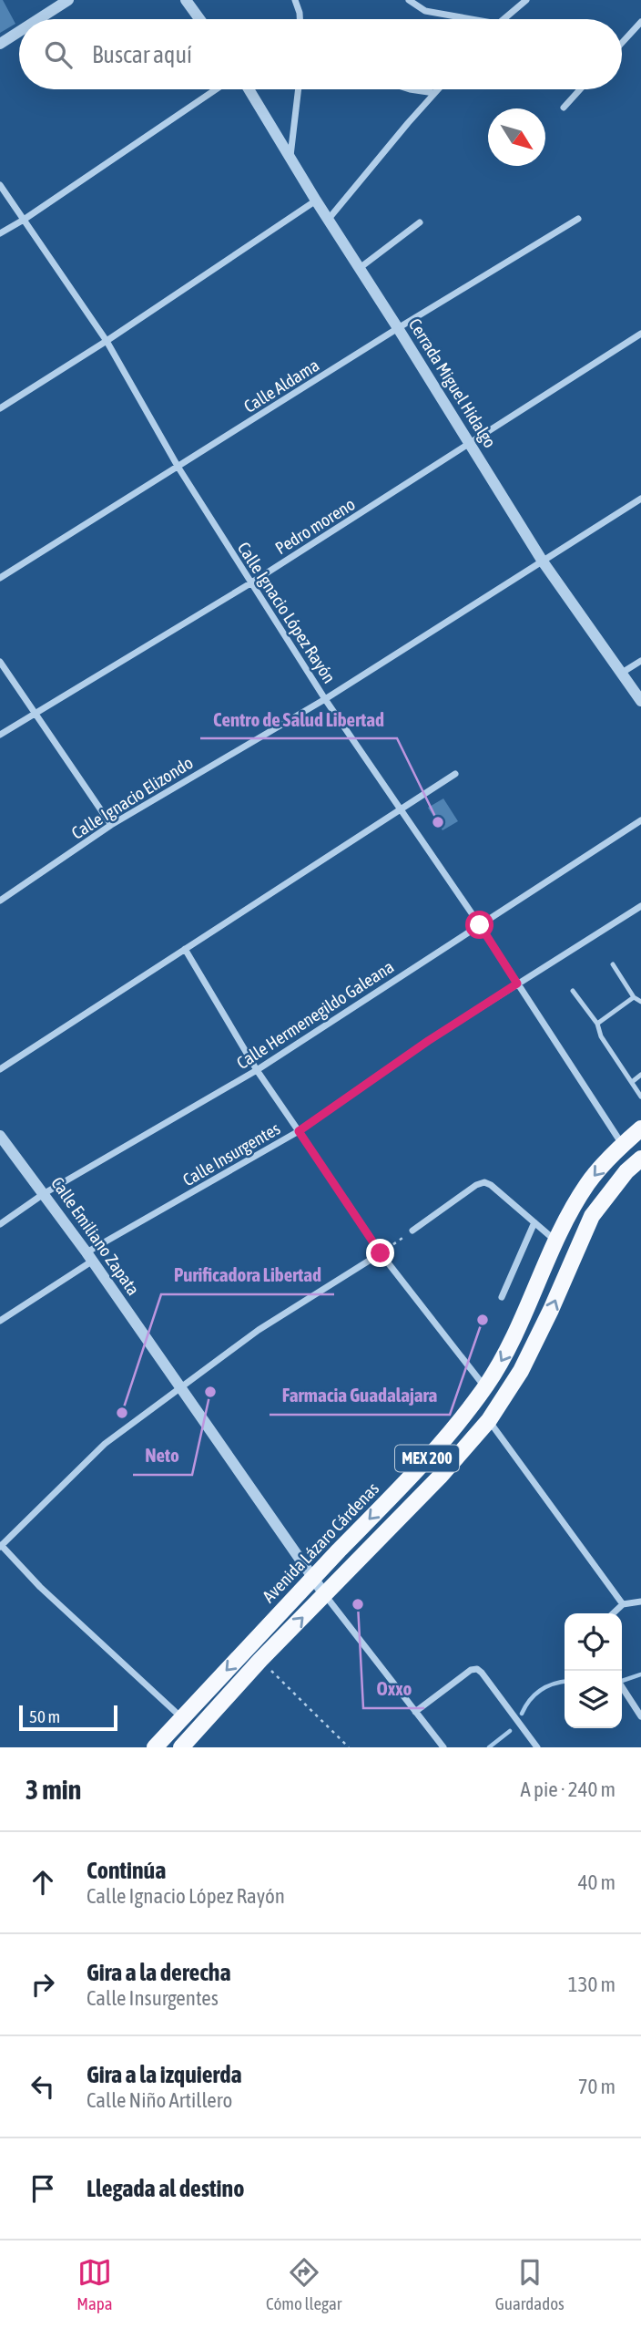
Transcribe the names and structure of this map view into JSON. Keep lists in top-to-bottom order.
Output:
{
  "streets": {
    "main road": ["MEX 200", "Avenida Lázaro Cárdenas"],
    "street": [
      "Cerrada Miguel Hidalgo",
      "Calle Aldama",
      "Pedro moreno",
      "Calle Ignacio López Rayón",
      "Calle Ignacio Elizondo",
      "Calle Hermenegildo Galeana",
      "Calle Insurgentes",
      "Calle Emiliano Zapata"
    ]
  },
  "crossings": [
    ["Cerrada Miguel Hidalgo", "Calle Aldama"],
    ["Cerrada Miguel Hidalgo", "Pedro moreno"],
    ["Cerrada Miguel Hidalgo", "Calle Ignacio Elizondo"],
    ["Calle Aldama", "Calle Ignacio López Rayón"],
    ["Pedro moreno", "Calle Ignacio López Rayón"],
    ["Calle Ignacio López Rayón", "Calle Ignacio Elizondo"],
    ["Calle Ignacio López Rayón", "Calle Hermenegildo Galeana"],
    ["Calle Ignacio López Rayón", "Avenida Lázaro Cárdenas"],
    ["Calle Hermenegildo Galeana", "Calle Emiliano Zapata"],
    ["Calle Insurgentes", "Calle Emiliano Zapata"],
    ["Calle Emiliano Zapata", "MEX 200"],
    ["Calle Emiliano Zapata", "Avenida Lázaro Cárdenas"]
  ],
  "places": [
    "Centro de Salud Libertad",
    "Farmacia Guadalajara",
    "Neto",
    "Purificadora Libertad",
    "Oxxo"
  ],
  "scale_bar": "50 m",
  "north": "bottom right",
  "page": {
    "search": "Buscar aquí",
    "scale": "50 m",
    "heading": ["3 min", "A pie · 240 m"],
    "list": [
      ["Continúa", "Calle Ignacio López Rayón", "40 m"],
      ["Gira a la derecha", "Calle Insurgentes", "130 m"],
      ["Gira a la izquierda", "Calle Niño Artillero", "70 m"],
      "Llegada al destino"
    ],
    "nav": ["Mapa", "Cómo llegar", "Guardados"]
  }
}
